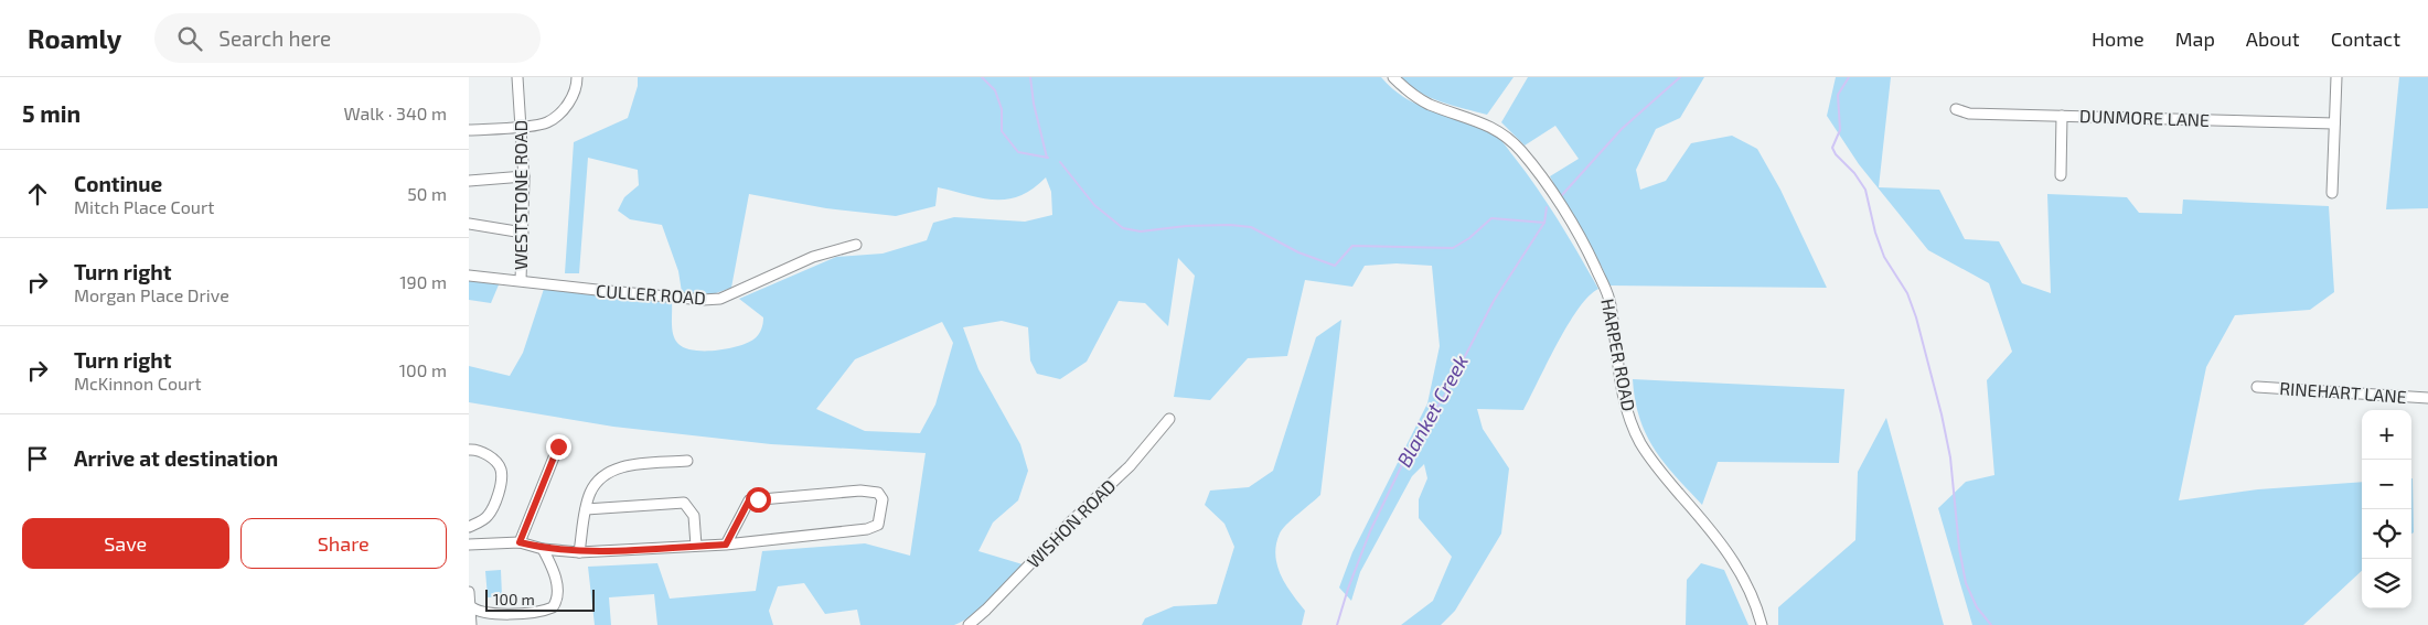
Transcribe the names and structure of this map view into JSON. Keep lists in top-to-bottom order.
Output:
{
  "streets": {
    "street": [
      "DUNMORE LANE",
      "WESTSTONE ROAD",
      "CULLER ROAD",
      "HARPER ROAD",
      "RINEHART LANE",
      "WISHON ROAD"
    ]
  },
  "crossings": [
    ["WESTSTONE ROAD", "CULLER ROAD"]
  ],
  "water": ["Blanket Creek"],
  "scale_bar": "100 m",
  "page": {
    "header": "Roamly",
    "search": "Search here",
    "nav": [
      "Home",
      "Map",
      "About",
      "Contact"
    ],
    "heading": ["5 min", "Walk · 340 m"],
    "list": [
      ["Continue", "Mitch Place Court", "50 m"],
      ["Turn right", "Morgan Place Drive", "190 m"],
      ["Turn right", "McKinnon Court", "100 m"],
      "Arrive at destination"
    ],
    "map_buttons": ["+", "−"],
    "buttons": ["Save", "Share"],
    "scale": "100 m"
  }
}
